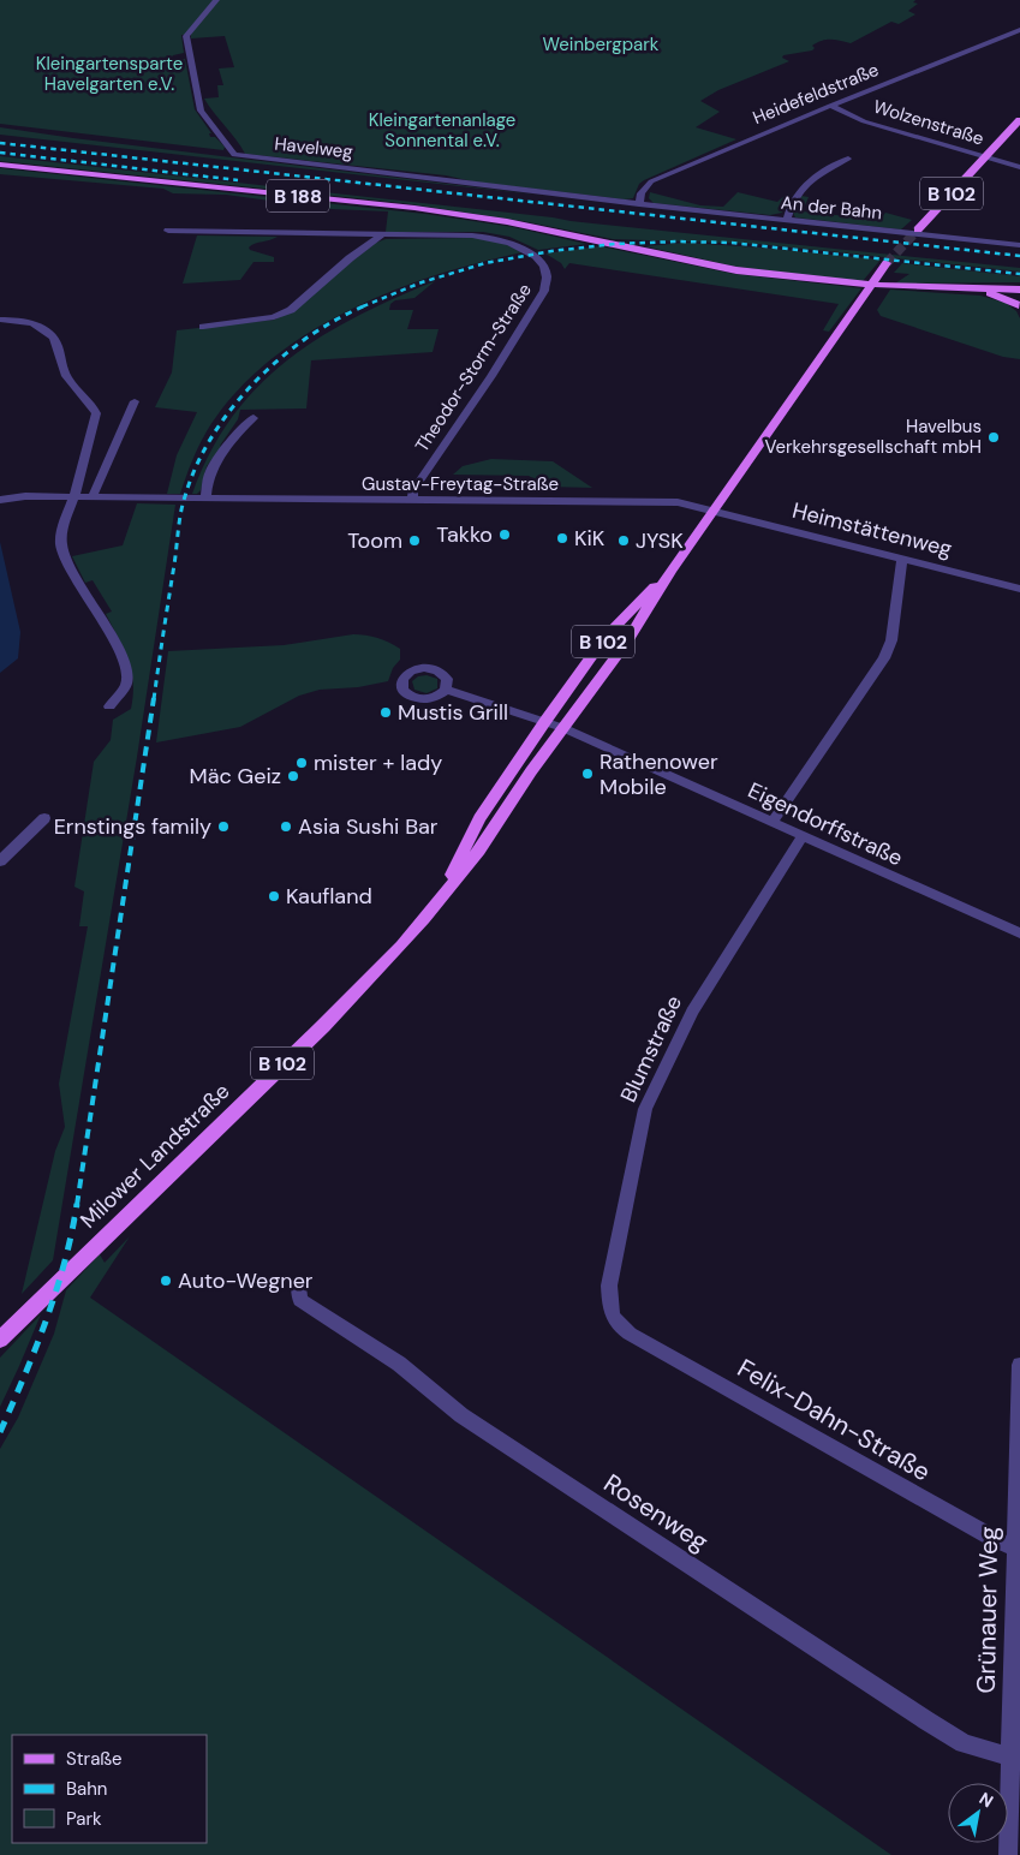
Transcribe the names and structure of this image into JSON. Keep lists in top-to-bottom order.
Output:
{
  "streets": {
    "main road": ["B 102", "B 188", "Milower Landstraße"],
    "street": [
      "Heidefeldstraße",
      "Wolzenstraße",
      "Havelweg",
      "An der Bahn",
      "Theodor-Storm-Straße",
      "Gustav-Freytag-Straße",
      "Heimstättenweg",
      "Eigendorffstraße",
      "Blumstraße",
      "Felix-Dahn-Straße",
      "Rosenweg",
      "Grünauer Weg"
    ]
  },
  "crossings": [
    ["Heidefeldstraße", "Wolzenstraße"],
    ["Heidefeldstraße", "Havelweg"],
    ["Heidefeldstraße", "An der Bahn"],
    ["Wolzenstraße", "B 102"],
    ["Havelweg", "An der Bahn"],
    ["Theodor-Storm-Straße", "Gustav-Freytag-Straße"],
    ["Gustav-Freytag-Straße", "Heimstättenweg"],
    ["Gustav-Freytag-Straße", "Milower Landstraße"],
    ["Heimstättenweg", "Milower Landstraße"],
    ["Eigendorffstraße", "Blumstraße"],
    ["Eigendorffstraße", "Milower Landstraße"],
    ["Blumstraße", "Felix-Dahn-Straße"],
    ["Felix-Dahn-Straße", "Grünauer Weg"],
    ["Rosenweg", "Grünauer Weg"]
  ],
  "parks": ["Weinbergpark", "Kleingartensparte Havelgarten e.V.", "Kleingartenanlage Sonnental e.V."],
  "places": [
    "Havelbus Verkehrsgesellschaft mbH",
    "Takko",
    "KiK",
    "Toom",
    "JYSK",
    "Mustis Grill",
    "mister + lady",
    "Rathenower Mobile",
    "Mäc Geiz",
    "Ernstings family",
    "Asia Sushi Bar",
    "Kaufland",
    "Auto-Wegner"
  ],
  "legend": ["Straße", "Bahn", "Park"],
  "north": "top right"
}
